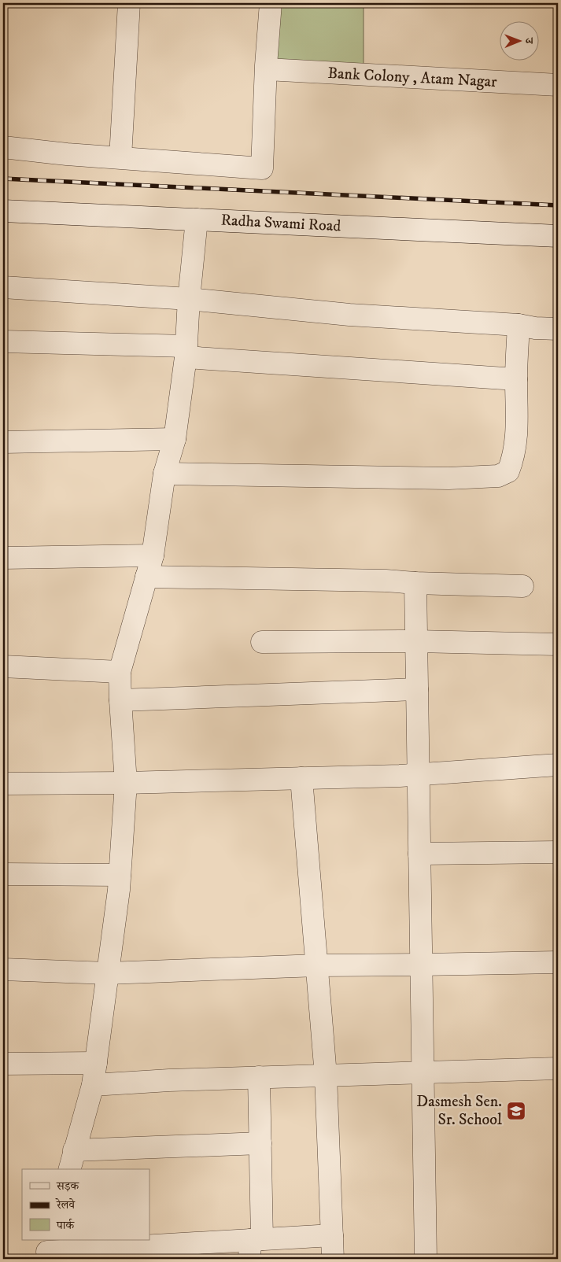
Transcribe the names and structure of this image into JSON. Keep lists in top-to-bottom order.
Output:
{
  "streets": {
    "street": ["Bank Colony , Atam Nagar", "Radha Swami Road"]
  },
  "places": {
    "school or university": ["Dasmesh Sen. Sr. School"]
  },
  "legend": ["सड़क", "रेलवे", "पार्क"],
  "north": "right"
}
